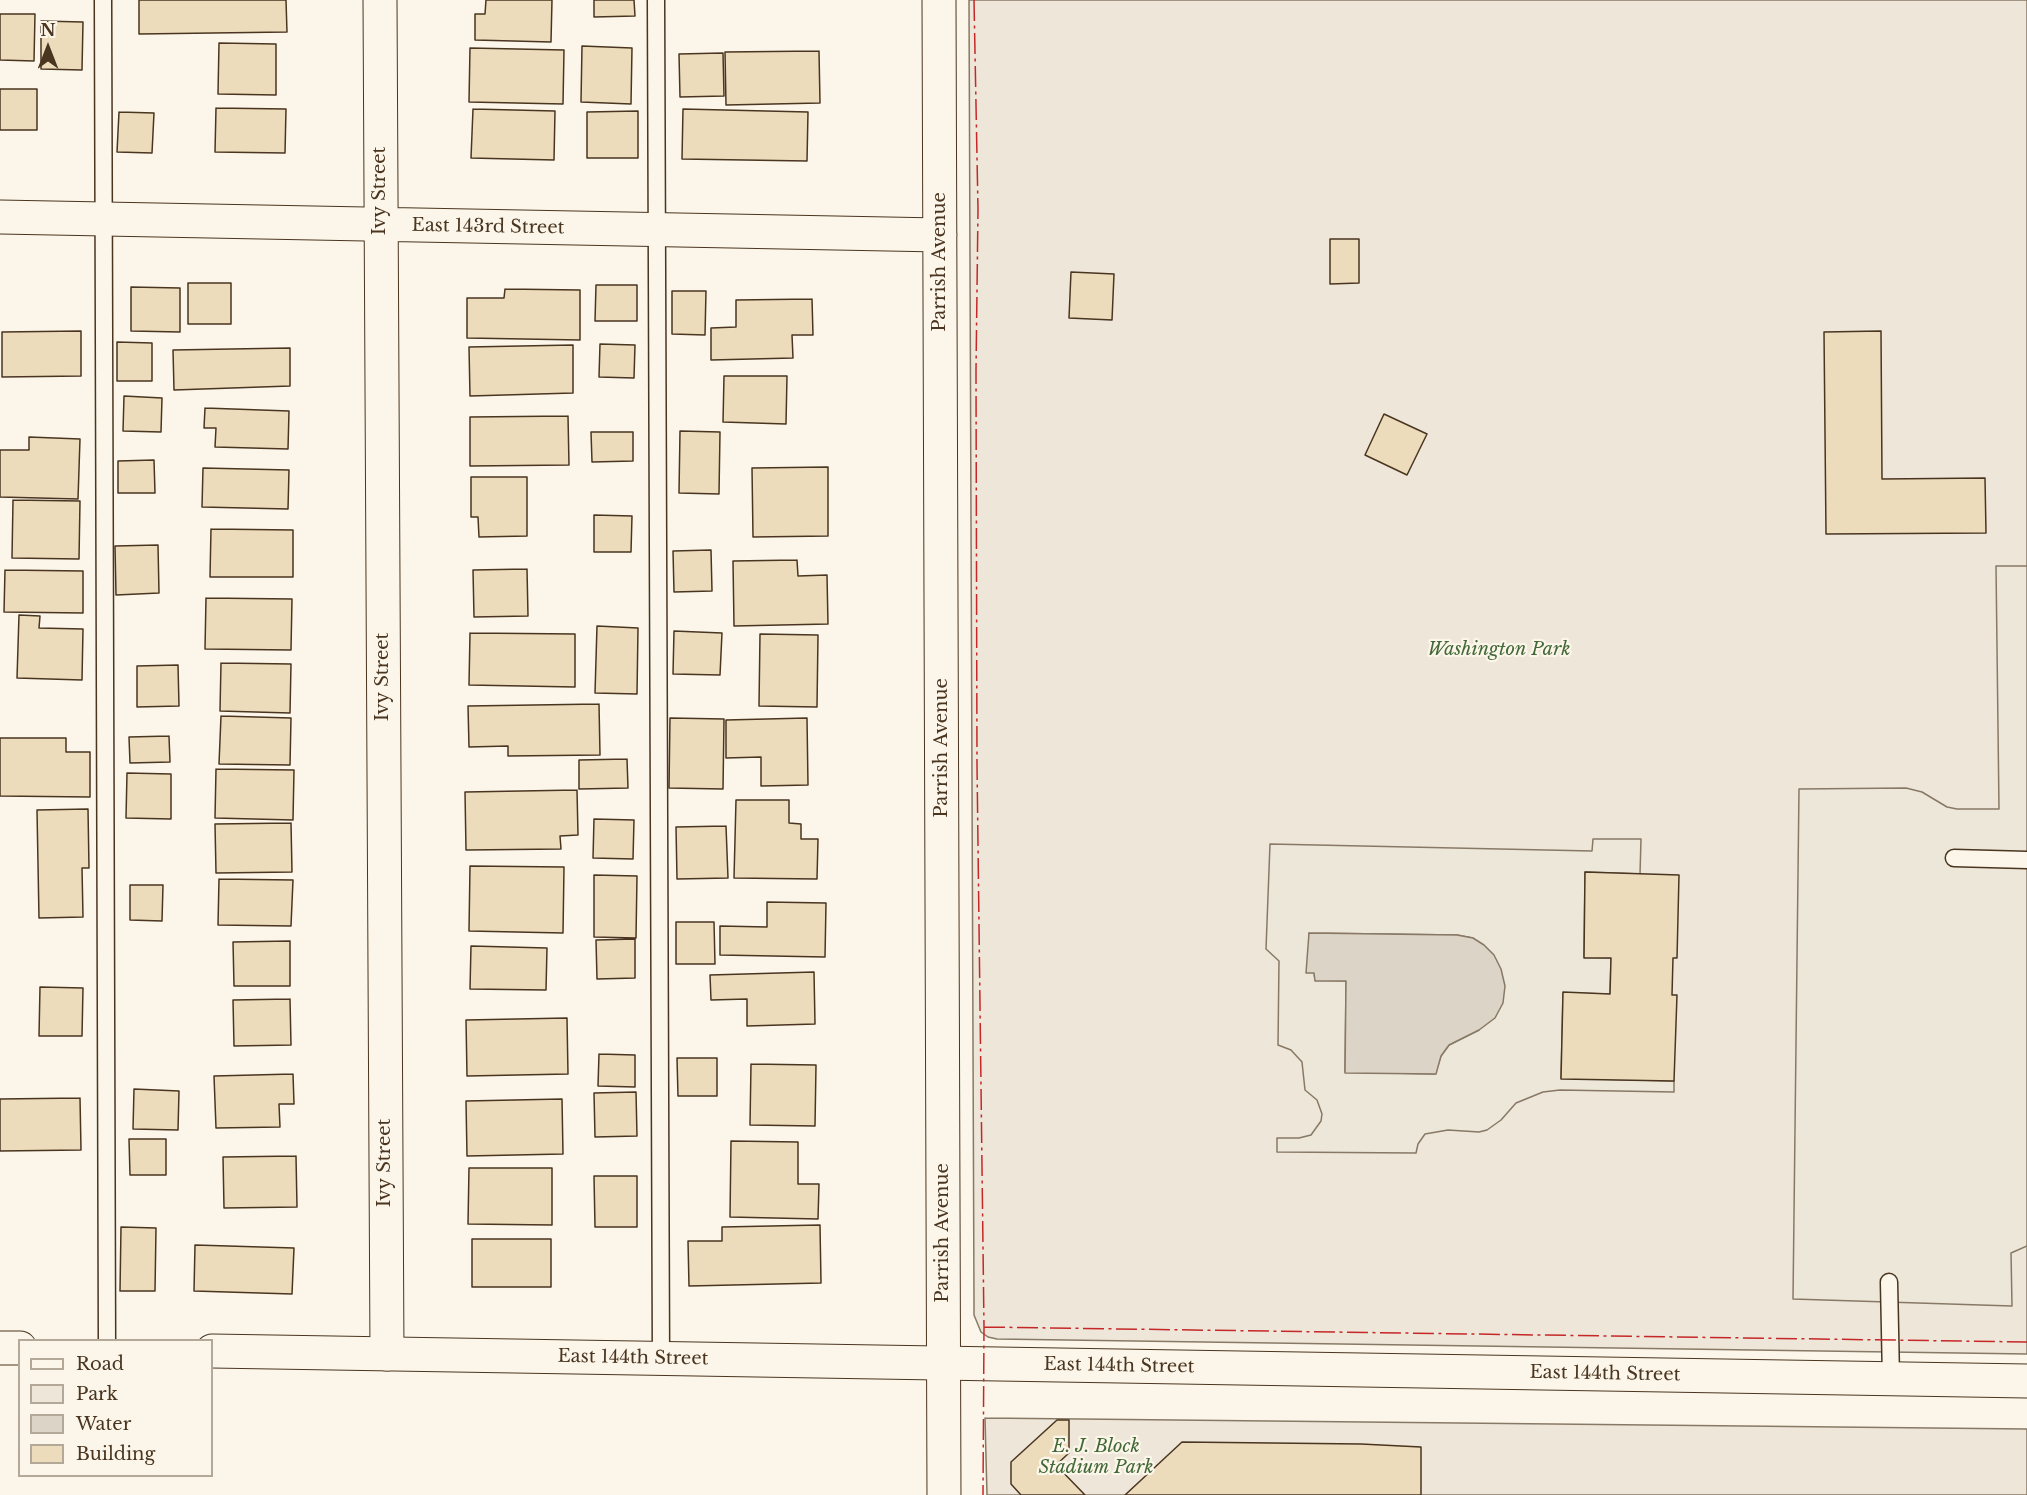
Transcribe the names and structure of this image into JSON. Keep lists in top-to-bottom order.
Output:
{
  "streets": {
    "street": [
      "Ivy Street",
      "East 143rd Street",
      "Parrish Avenue",
      "East 144th Street"
    ]
  },
  "crossings": [
    ["Ivy Street", "East 143rd Street"],
    ["Ivy Street", "East 144th Street"],
    ["East 143rd Street", "Parrish Avenue"],
    ["Parrish Avenue", "East 144th Street"]
  ],
  "parks": ["Washington Park", "E. J. Block Stadium Park"],
  "legend": [
    "Road",
    "Park",
    "Water",
    "Building"
  ],
  "north": "top"
}
